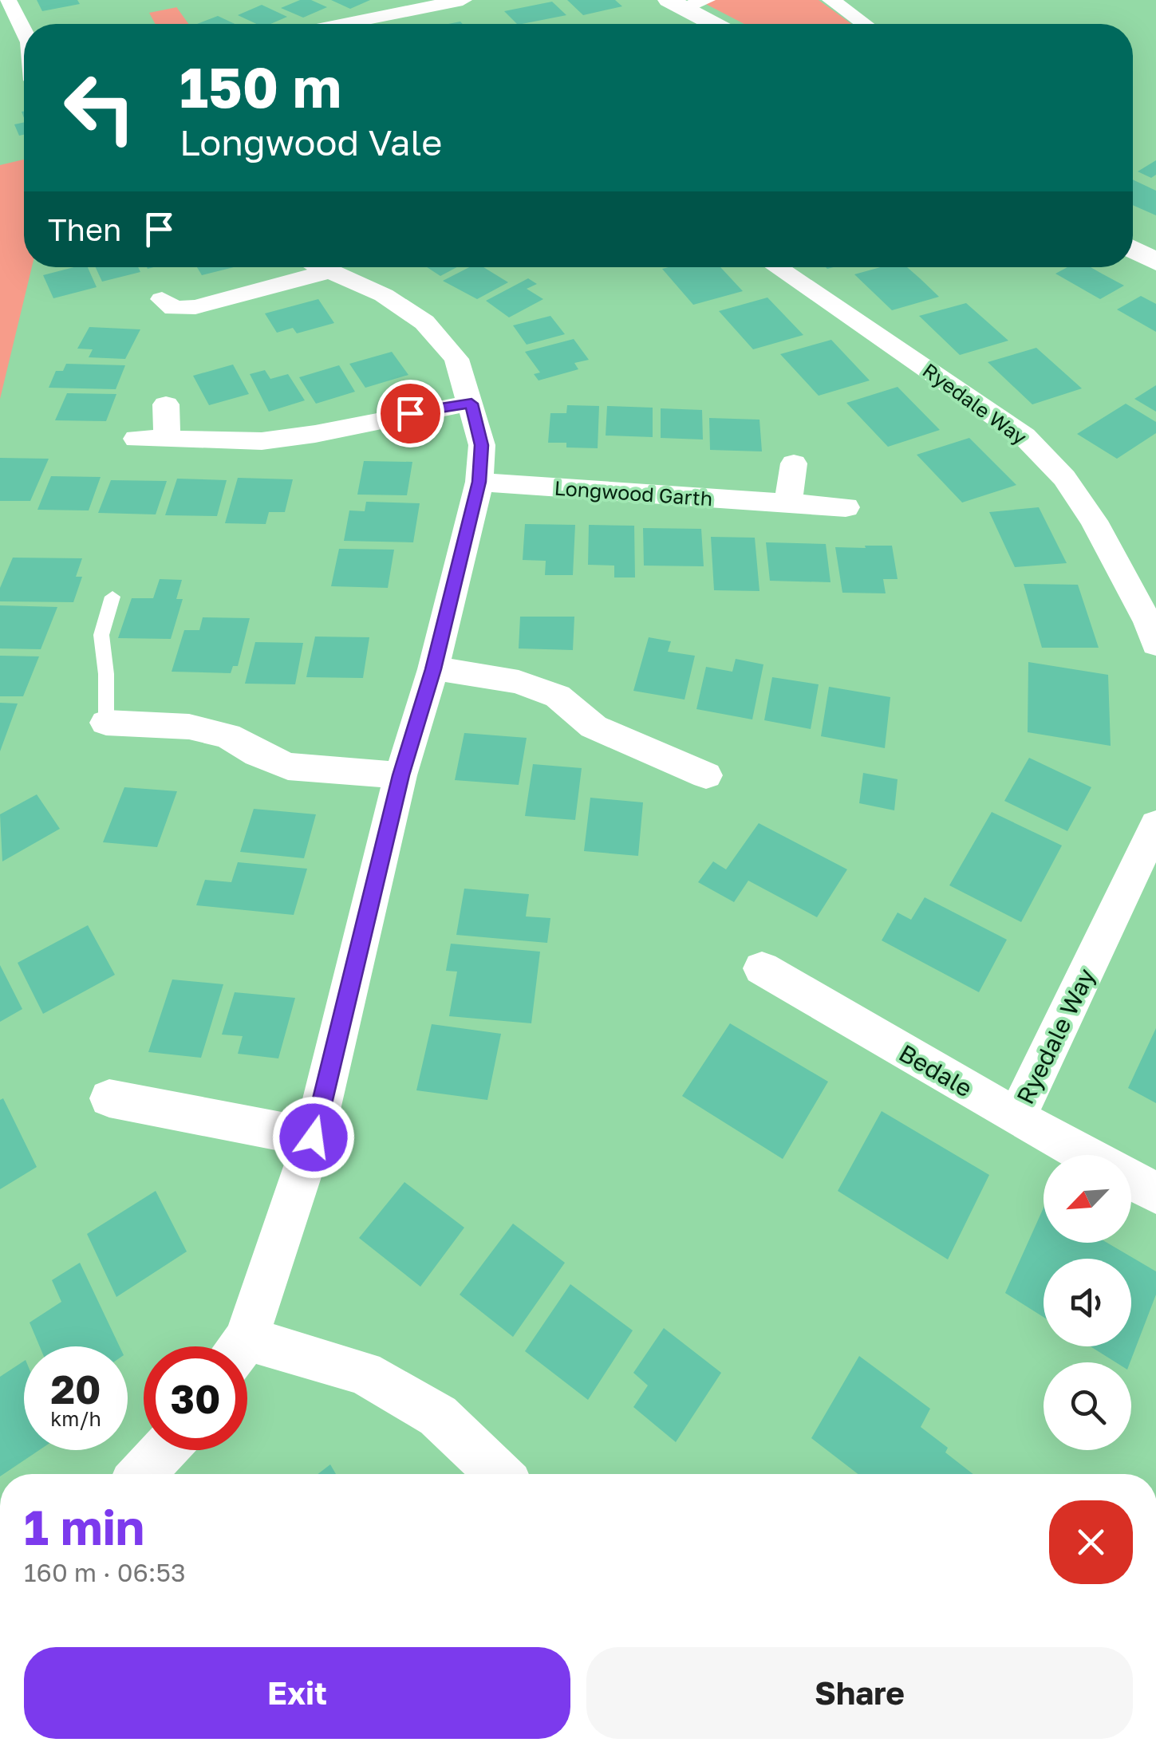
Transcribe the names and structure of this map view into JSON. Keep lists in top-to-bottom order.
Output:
{
  "streets": {
    "street": ["Ryedale Way", "Longwood Garth", "Bedale"]
  },
  "crossings": [
    ["Ryedale Way", "Bedale"]
  ],
  "north": "bottom left",
  "page": {
    "turn": ["150 m", "Longwood Vale"],
    "then": "Then",
    "speed": "20 km/h",
    "limit": "30",
    "heading": ["1 min", "160 m · 06:53"],
    "buttons": ["Exit", "Share"]
  }
}
